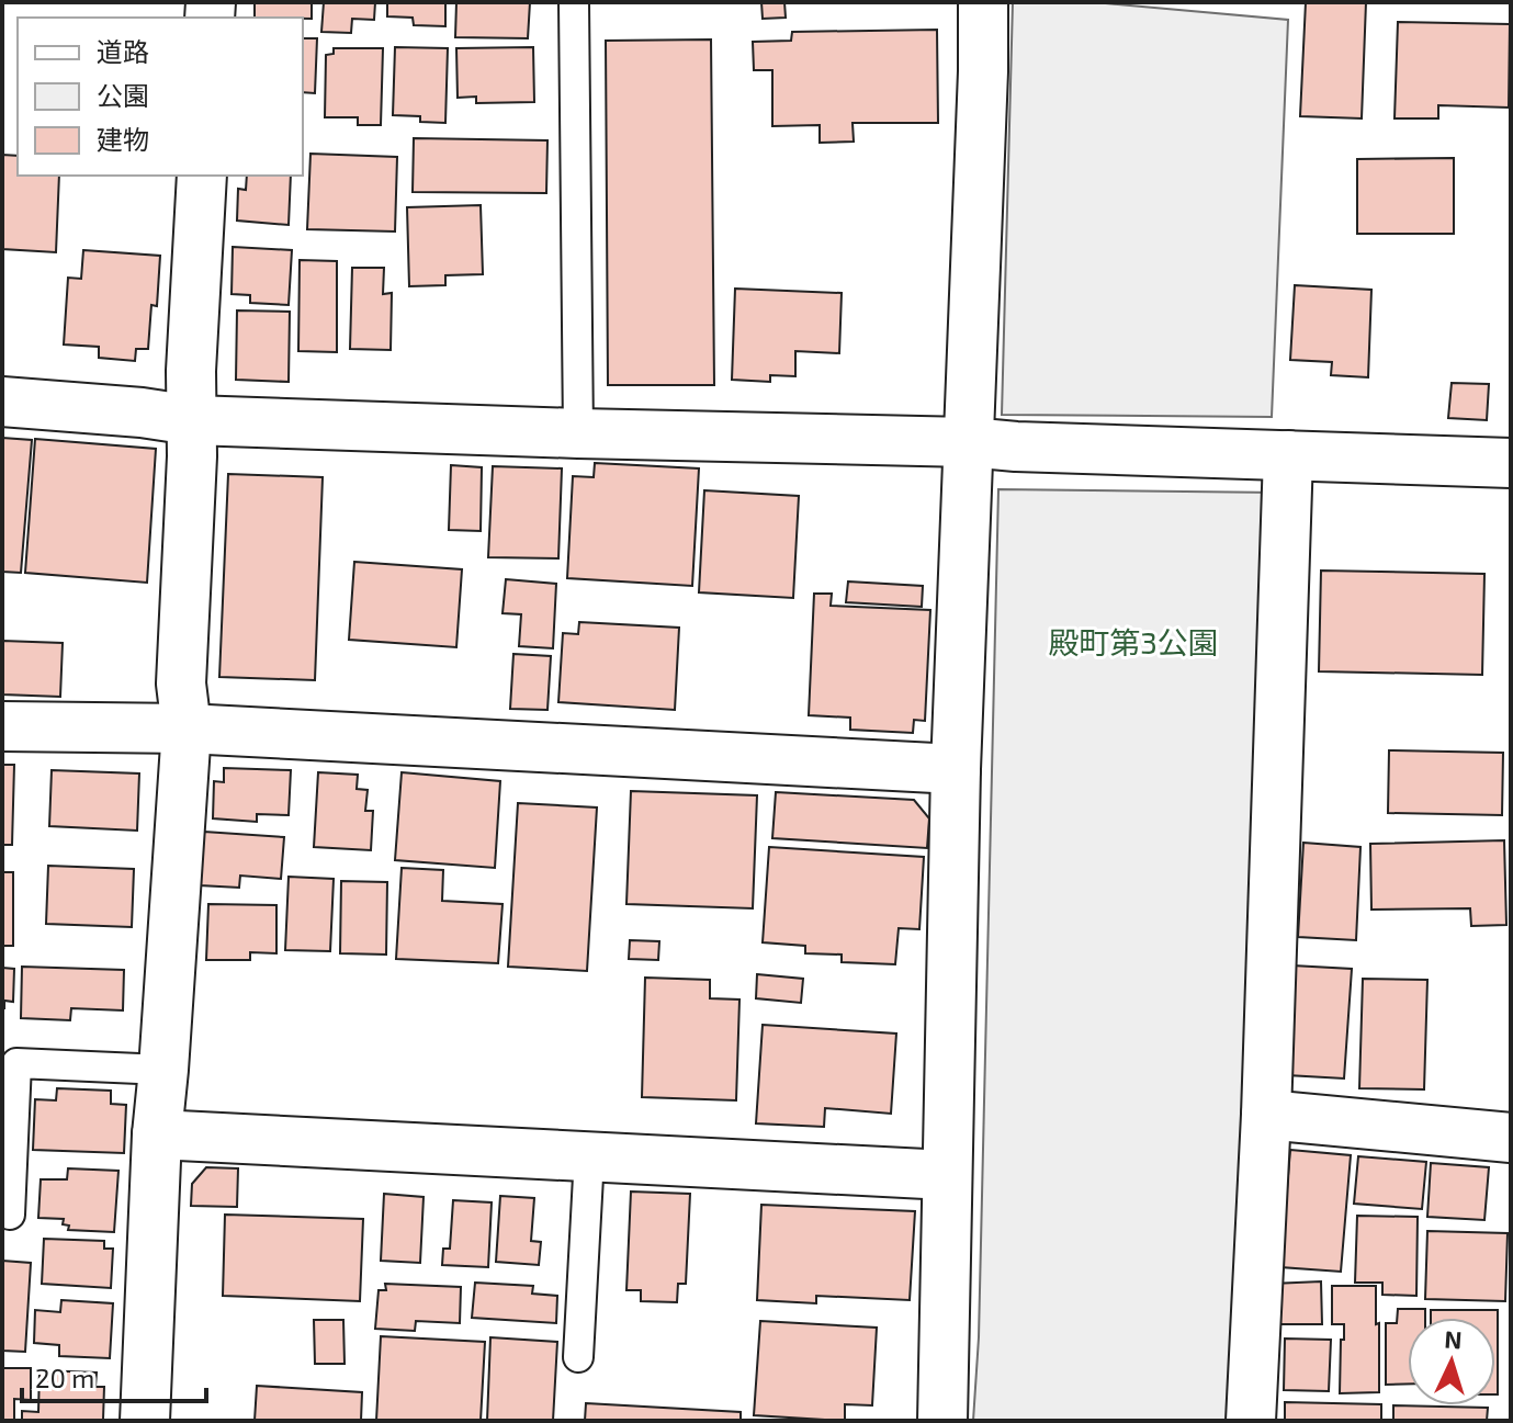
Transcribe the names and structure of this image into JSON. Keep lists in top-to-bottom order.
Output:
{
  "parks": ["殿町第3公園"],
  "legend": ["道路", "公園", "建物"],
  "scale_bar": "20 m",
  "north": "top"
}
